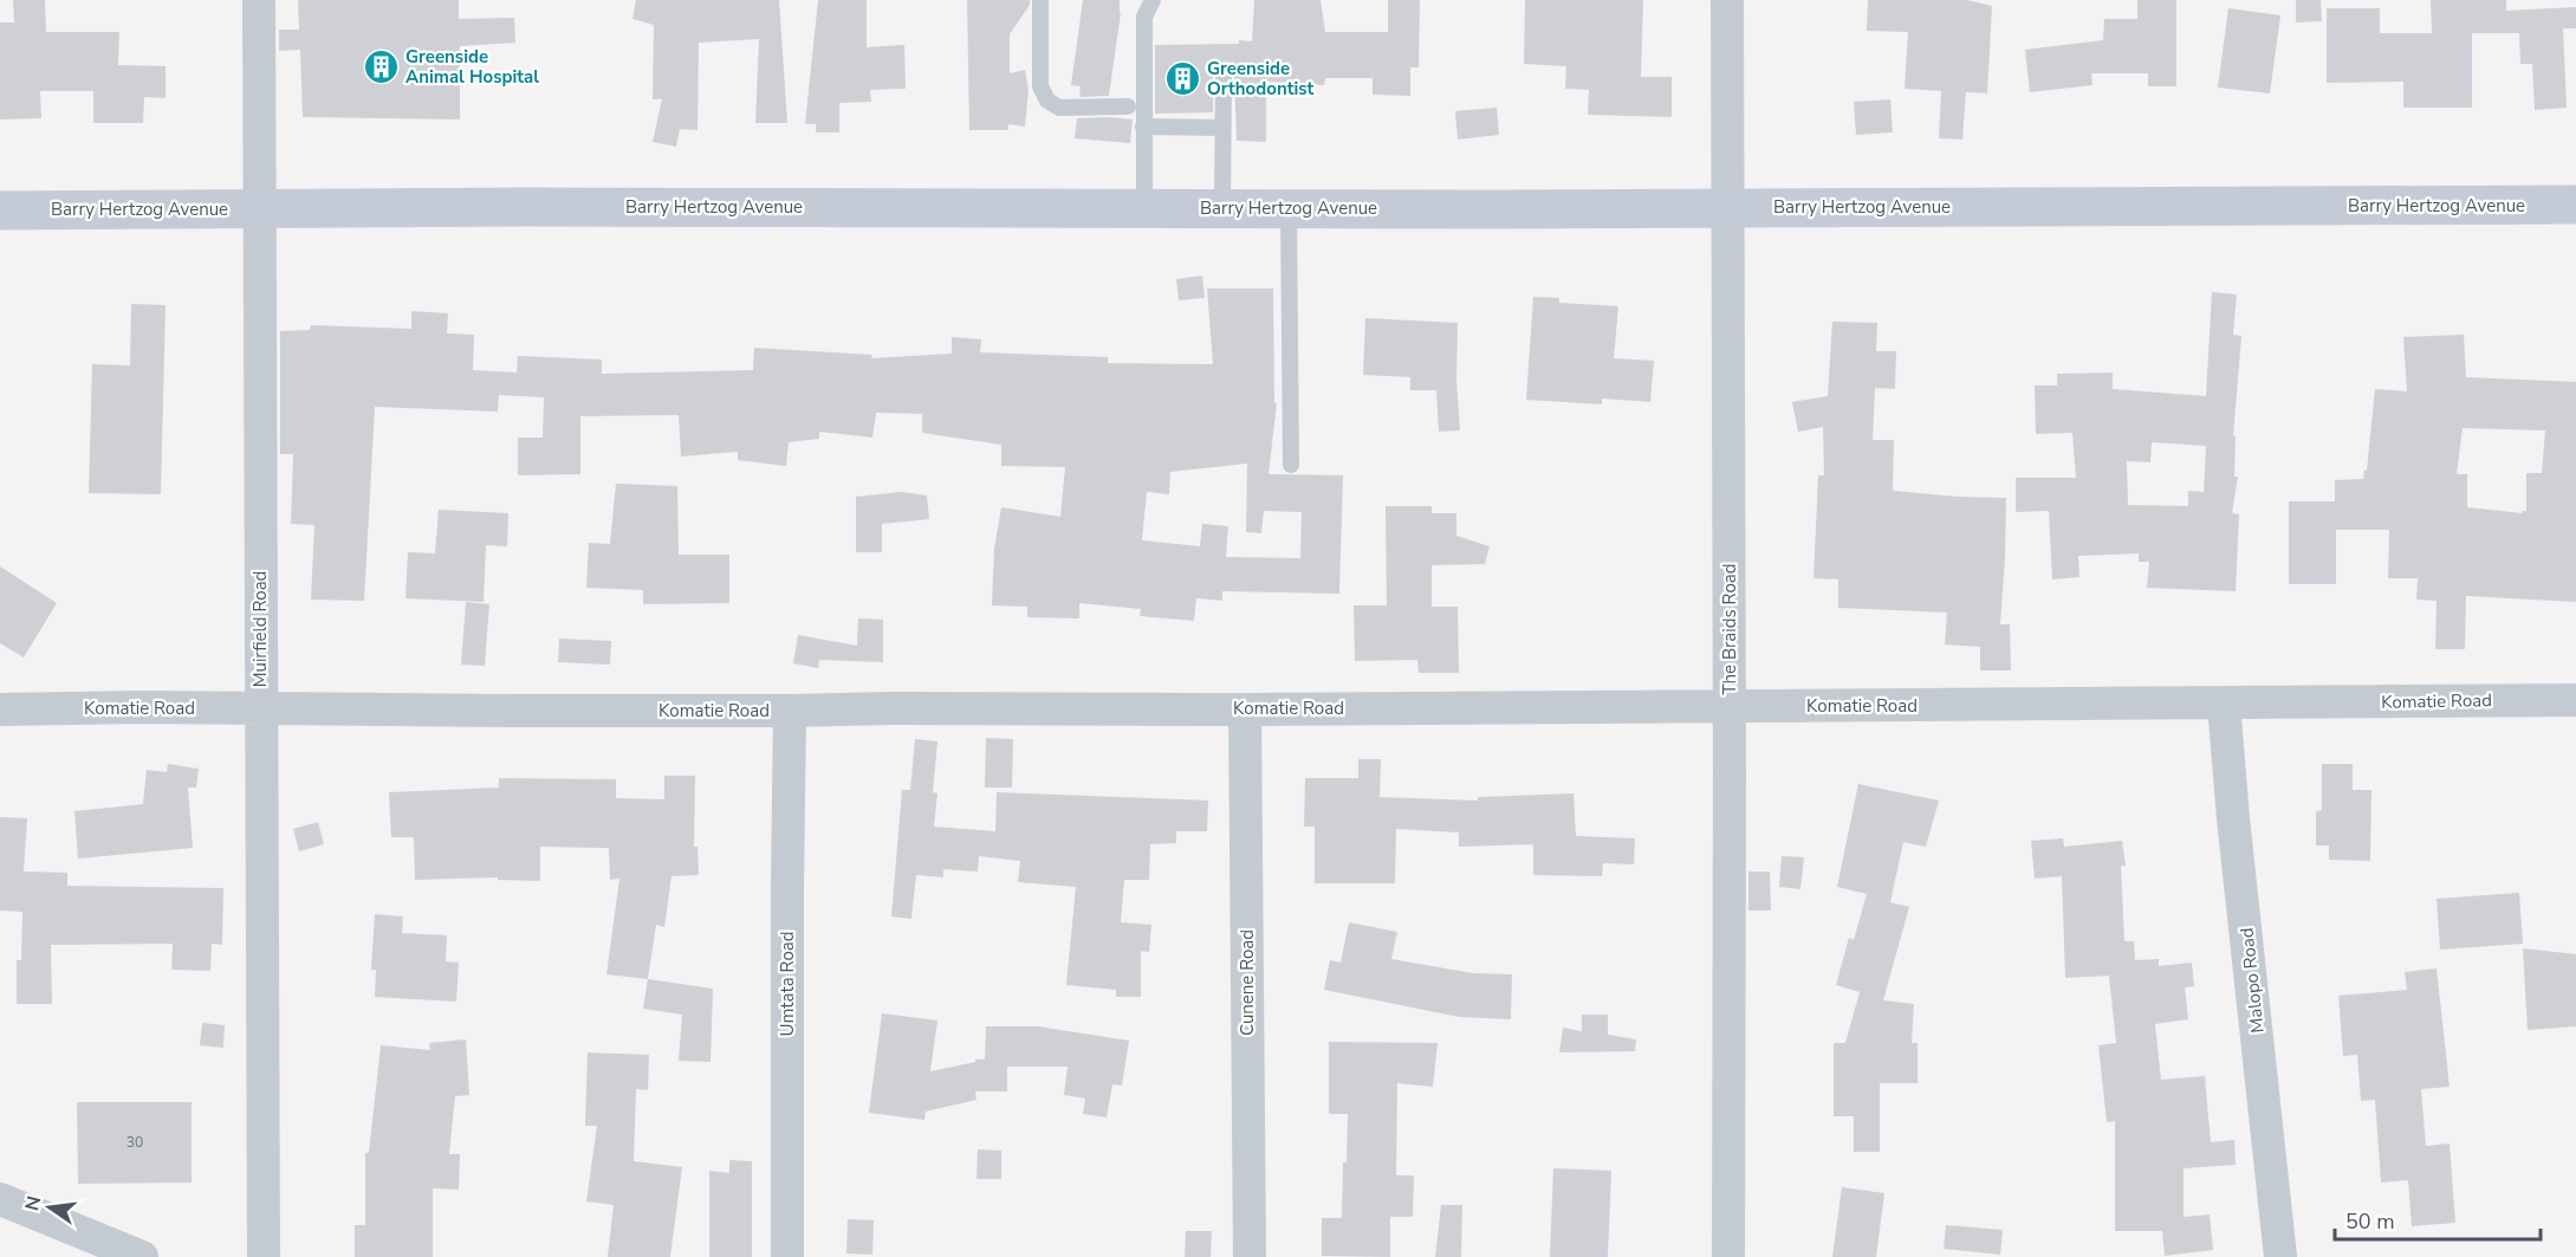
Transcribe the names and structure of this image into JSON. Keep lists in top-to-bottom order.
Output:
{
  "streets": {
    "main road": ["Barry Hertzog Avenue"],
    "street": [
      "Muirfield Road",
      "The Braids Road",
      "Komatie Road",
      "Malopo Road",
      "Cunene Road",
      "Umtata Road"
    ]
  },
  "crossings": [
    ["Barry Hertzog Avenue", "Muirfield Road"],
    ["Barry Hertzog Avenue", "The Braids Road"],
    ["Muirfield Road", "Komatie Road"],
    ["The Braids Road", "Komatie Road"],
    ["Komatie Road", "Malopo Road"],
    ["Komatie Road", "Cunene Road"],
    ["Komatie Road", "Umtata Road"]
  ],
  "places": {
    "building": ["Greenside Animal Hospital", "Greenside Orthodontist"]
  },
  "house_numbers": ["30"],
  "scale_bar": "50 m",
  "north": "left"
}
